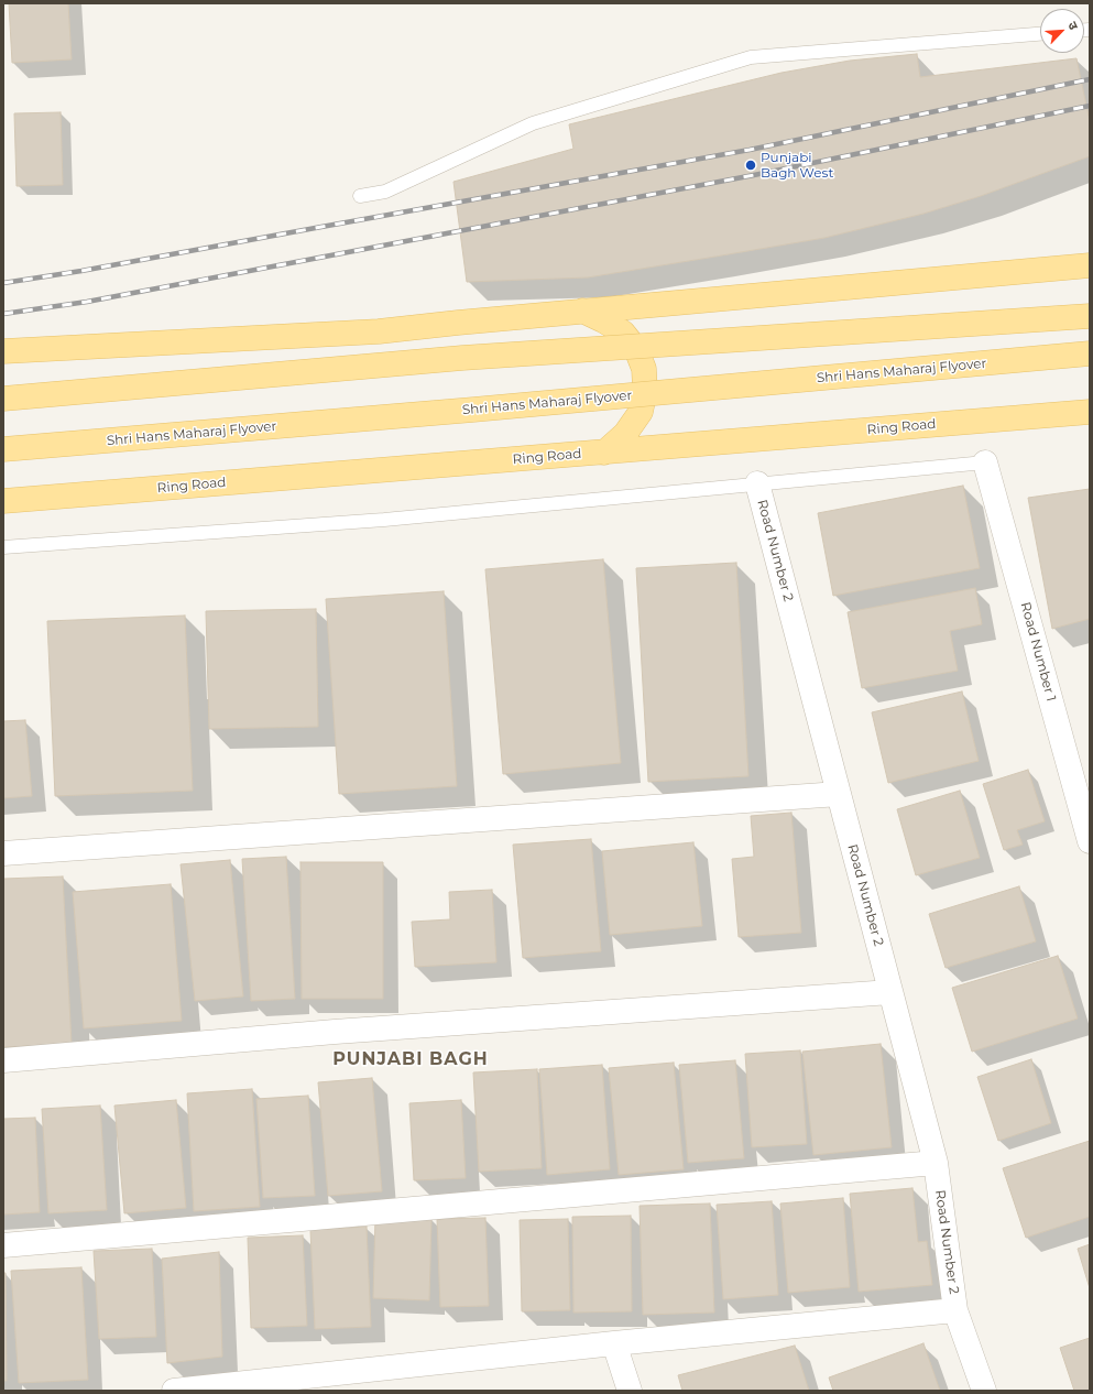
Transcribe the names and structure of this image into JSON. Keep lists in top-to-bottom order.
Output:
{
  "streets": {
    "main road": ["Shri Hans Maharaj Flyover", "Ring Road"],
    "street": ["Road Number 2", "Road Number 1"]
  },
  "districts": ["PUNJABI BAGH"],
  "places": ["Punjabi Bagh West"],
  "north": "top right"
}
